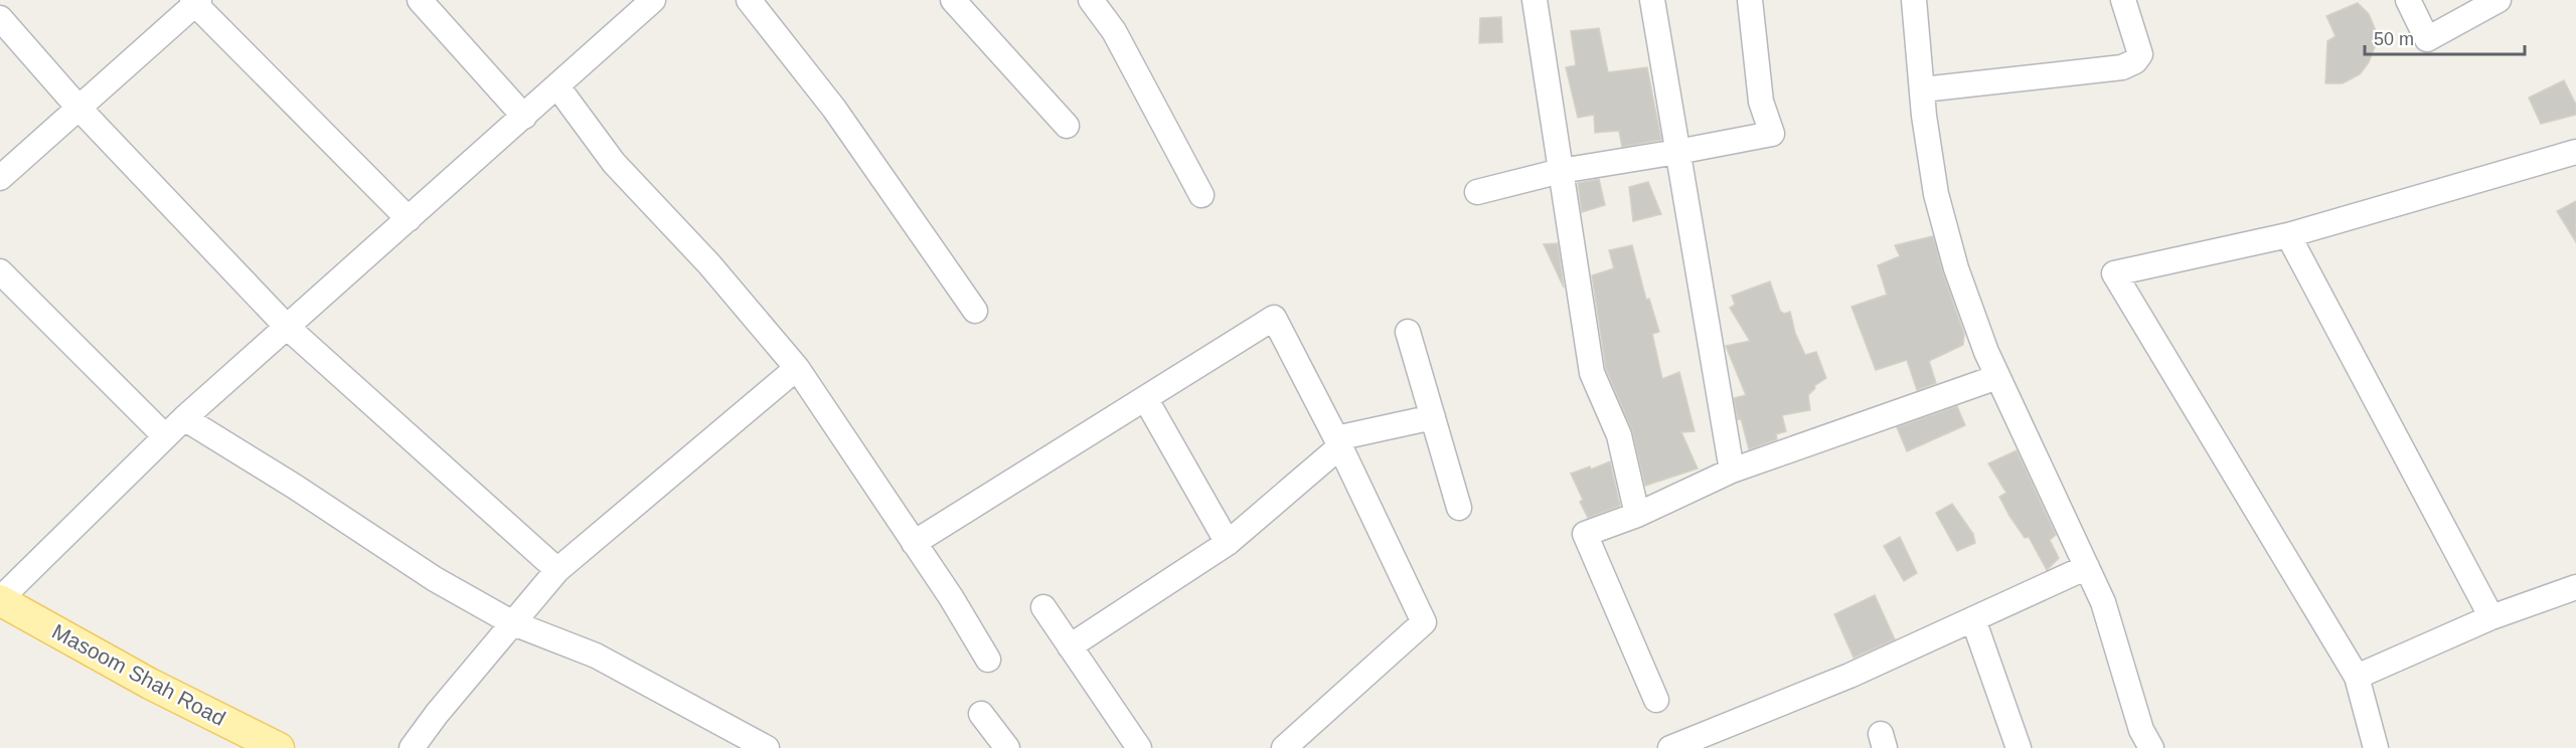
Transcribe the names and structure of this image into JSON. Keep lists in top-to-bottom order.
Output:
{
  "streets": {
    "main road": ["Masoom Shah Road"]
  },
  "scale_bar": "50 m"
}
